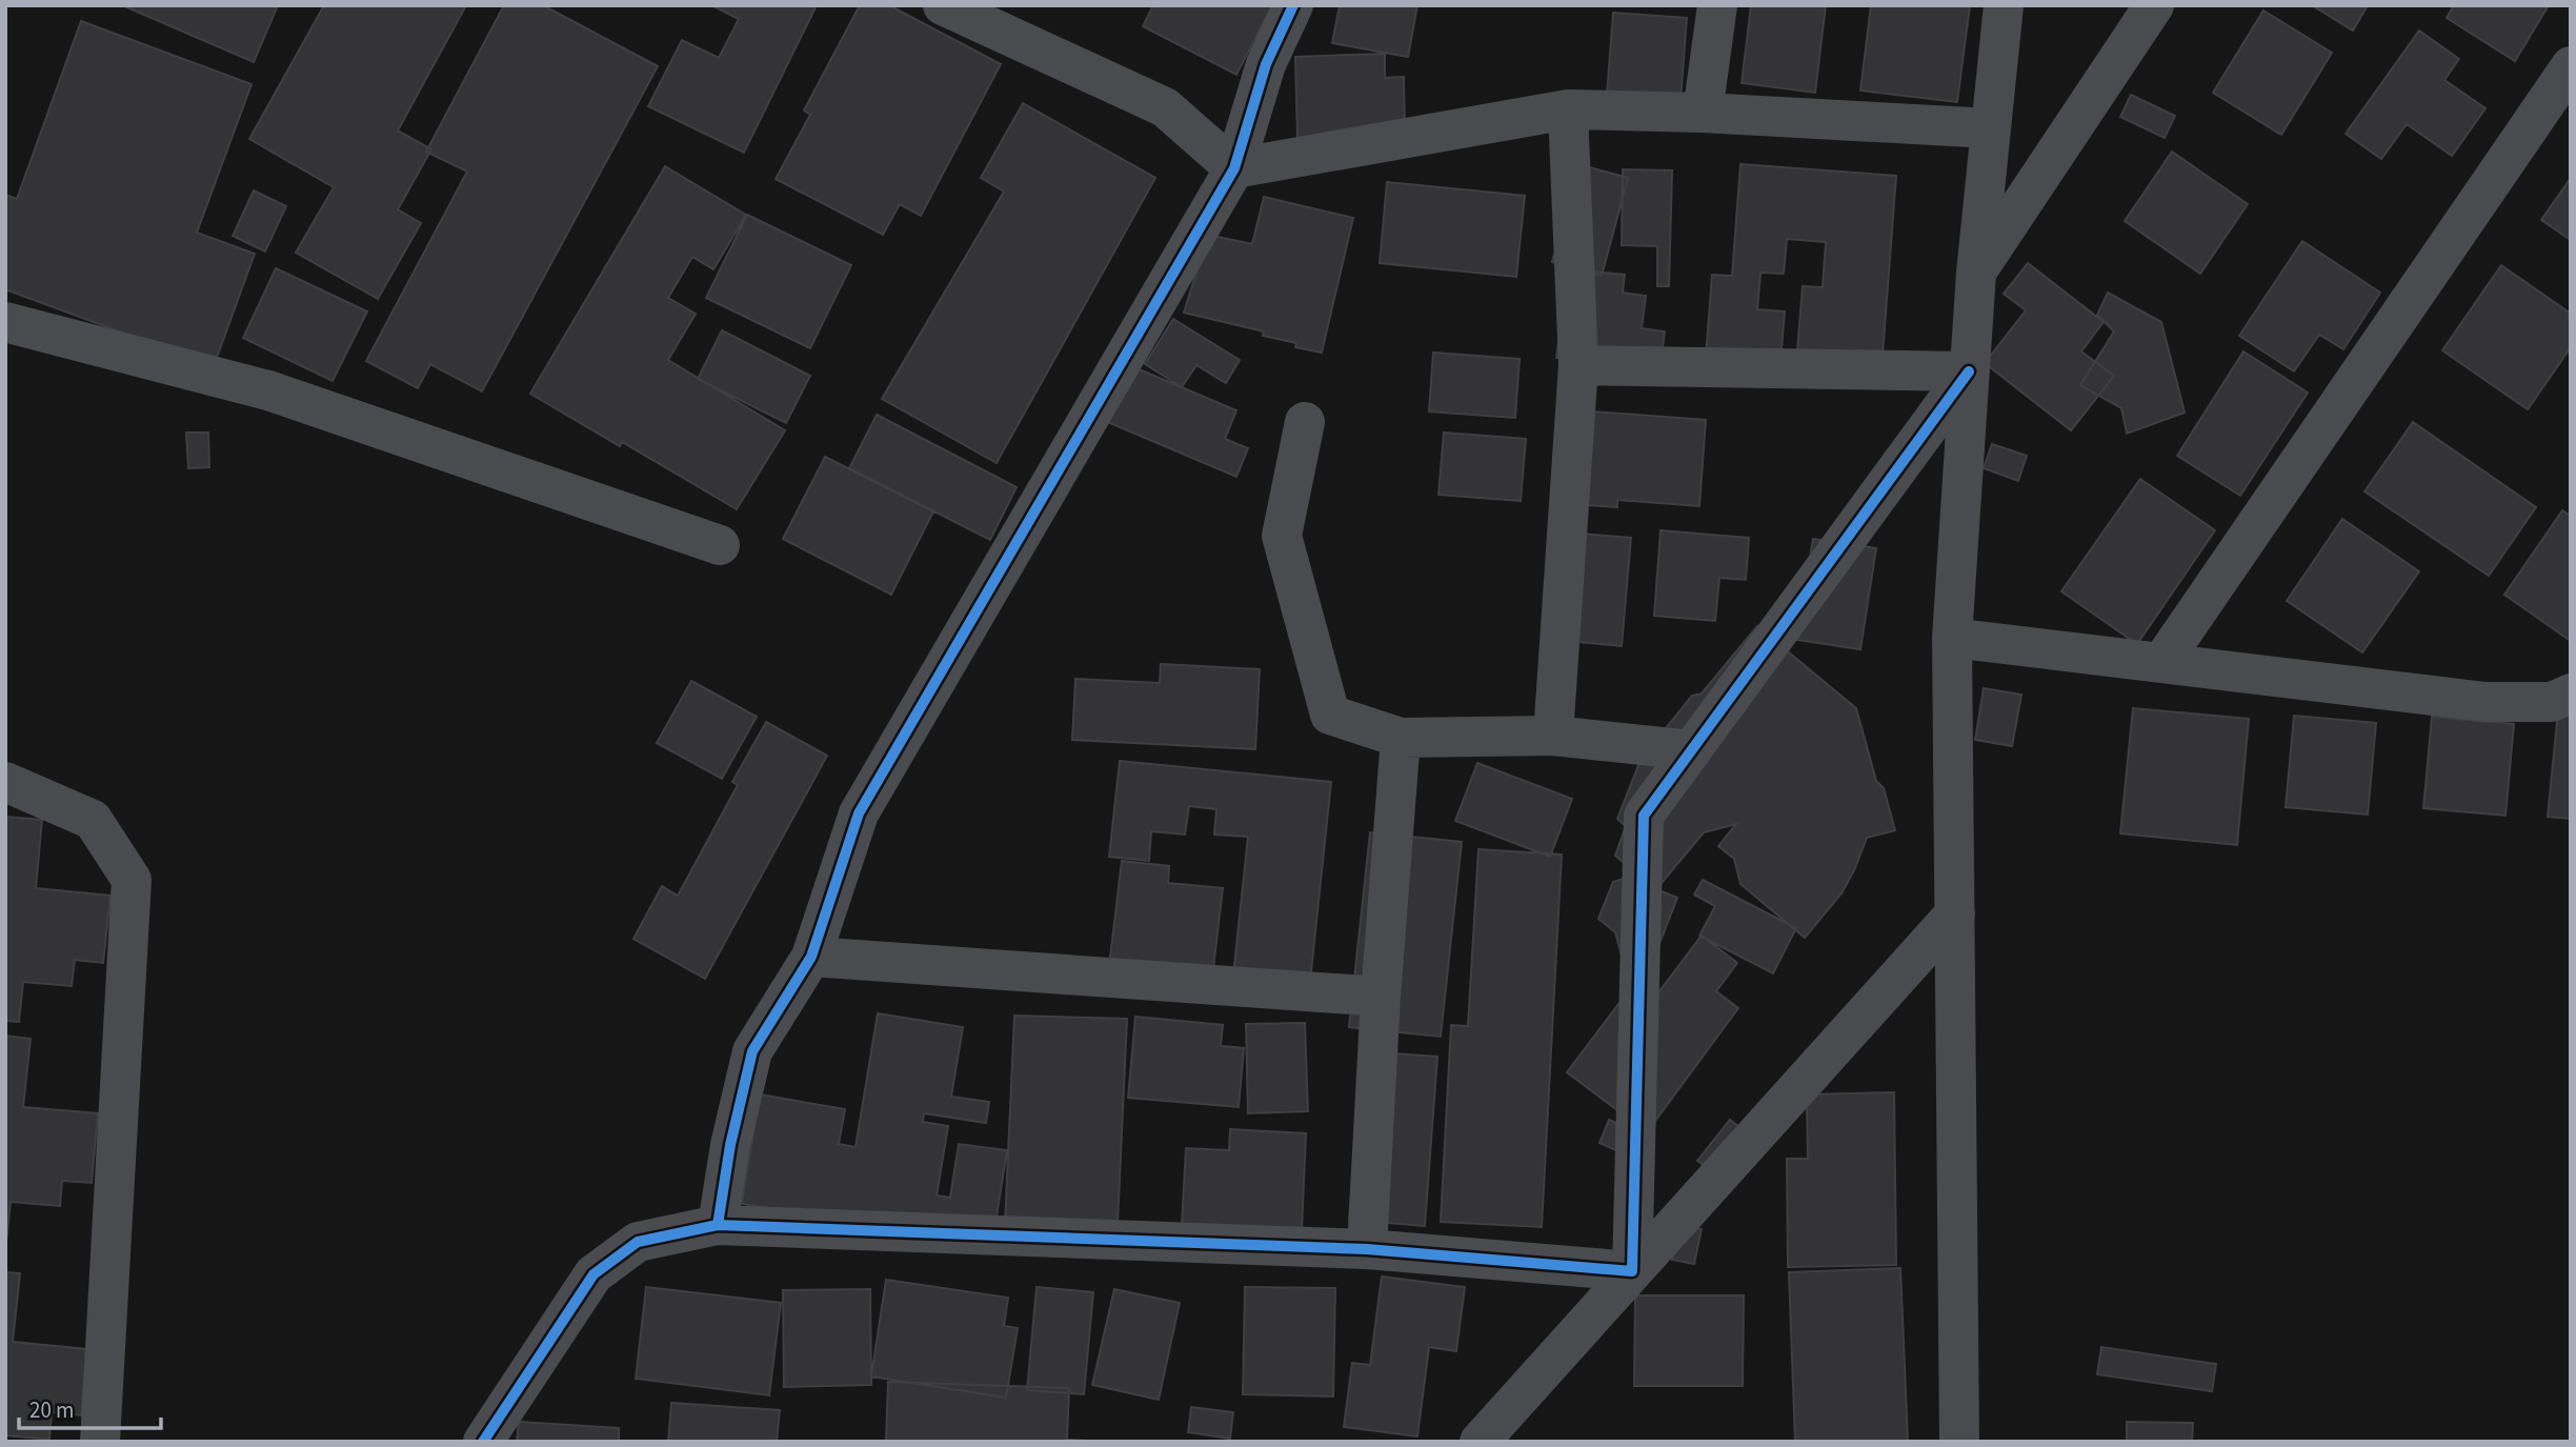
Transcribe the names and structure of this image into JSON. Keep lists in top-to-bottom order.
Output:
{
  "scale_bar": "20 m"
}
